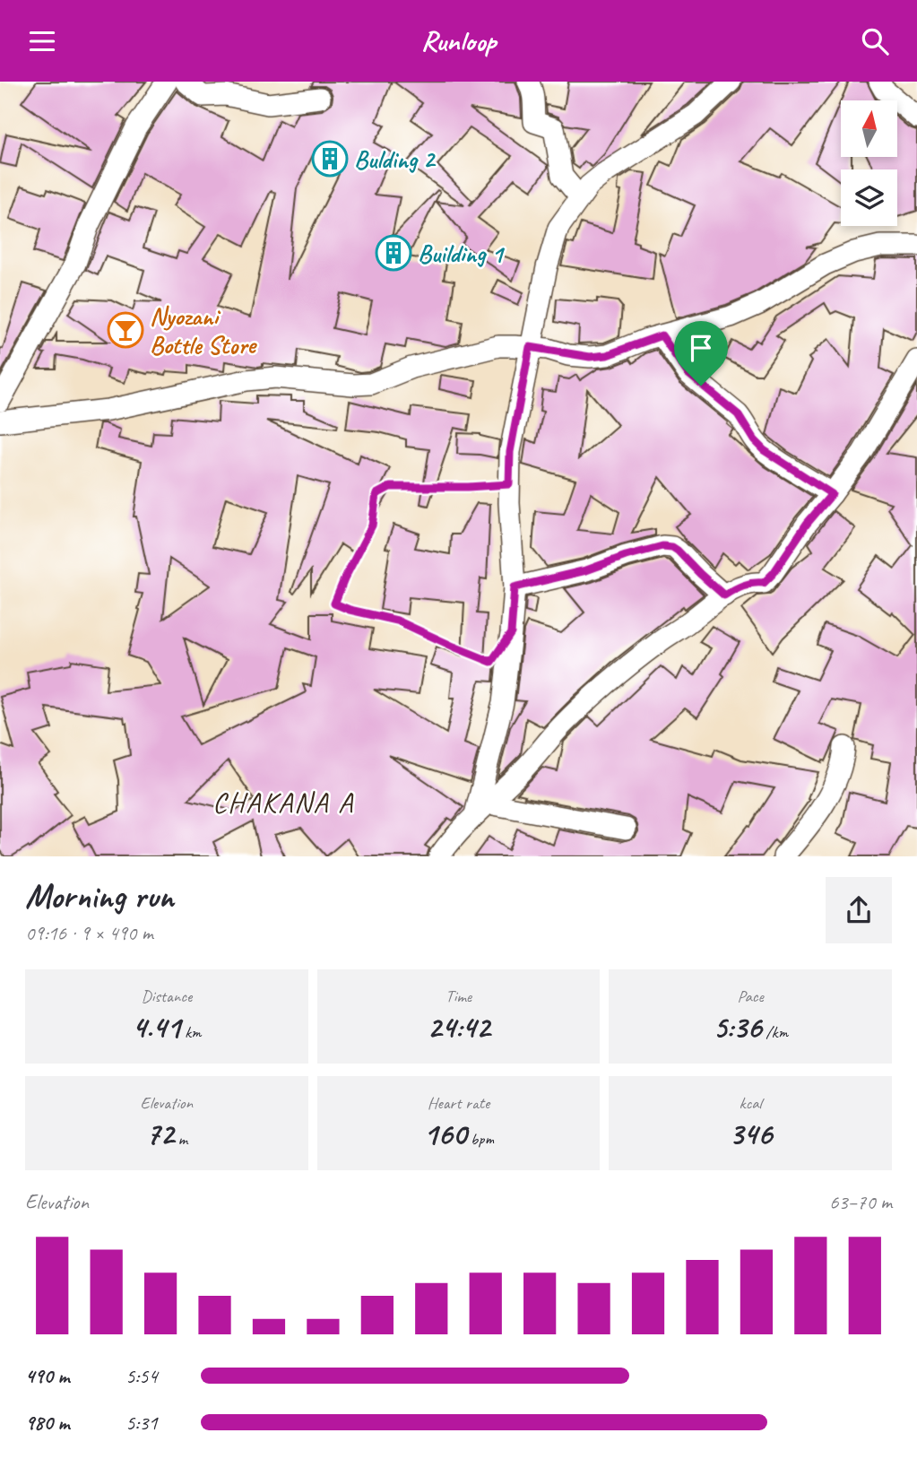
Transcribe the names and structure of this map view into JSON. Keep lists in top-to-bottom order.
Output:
{
  "districts": ["CHAKANA A"],
  "places": {
    "building": ["Bulding 2", "Building 1"],
    "bar": ["Nyozani Bottle Store"]
  },
  "north": "top",
  "page": {
    "header": "Runloop",
    "heading": ["Morning run", "09:16 · 9 × 490 m"],
    "stats": [
      ["Distance", "4.41 km"],
      ["Time", "24:42"],
      ["Pace", "5:36 /km"],
      ["Elevation", "72 m"],
      ["Heart rate", "160 bpm"],
      ["kcal", "346"]
    ],
    "chart": ["Elevation", "63–70 m"],
    "list": [
      {
        "name": "490 m",
        "note": "5:54"
      },
      {
        "name": "980 m",
        "note": "5:31"
      }
    ]
  }
}
